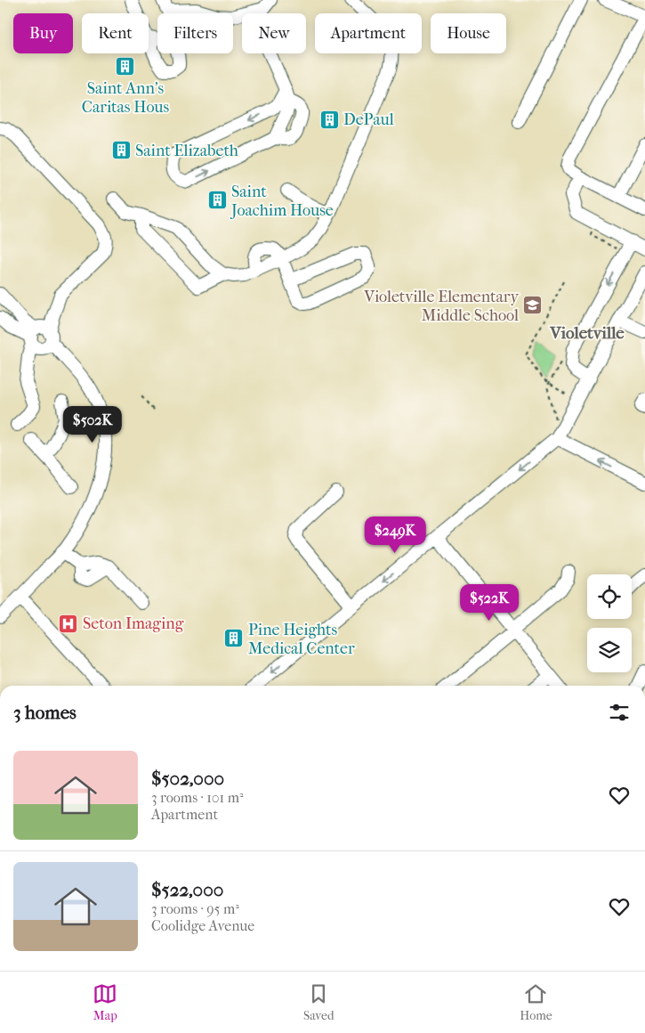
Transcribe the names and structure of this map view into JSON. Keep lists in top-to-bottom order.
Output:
{
  "districts": ["Violetville"],
  "places": {
    "building": [
      "Saint Ann's Caritas Hous",
      "DePaul",
      "Saint Elizabeth",
      "Saint Joachim House",
      "Pine Heights Medical Center"
    ],
    "school or university": ["Violetville Elementary Middle School"],
    "hospital": ["Seton Imaging"]
  },
  "page": {
    "chip": [
      "Buy",
      "Rent",
      "Filters",
      "New",
      "Apartment",
      "House"
    ],
    "price": ["$502K", "$249K", "$522K"],
    "heading": "3 homes",
    "list": [
      {
        "name": "$502,000",
        "note": "3 rooms · 101 m² · Apartment"
      },
      {
        "name": "$522,000",
        "note": "3 rooms · 95 m² · Coolidge Avenue"
      }
    ],
    "tabs": ["Map", "Saved", "Home"]
  }
}
